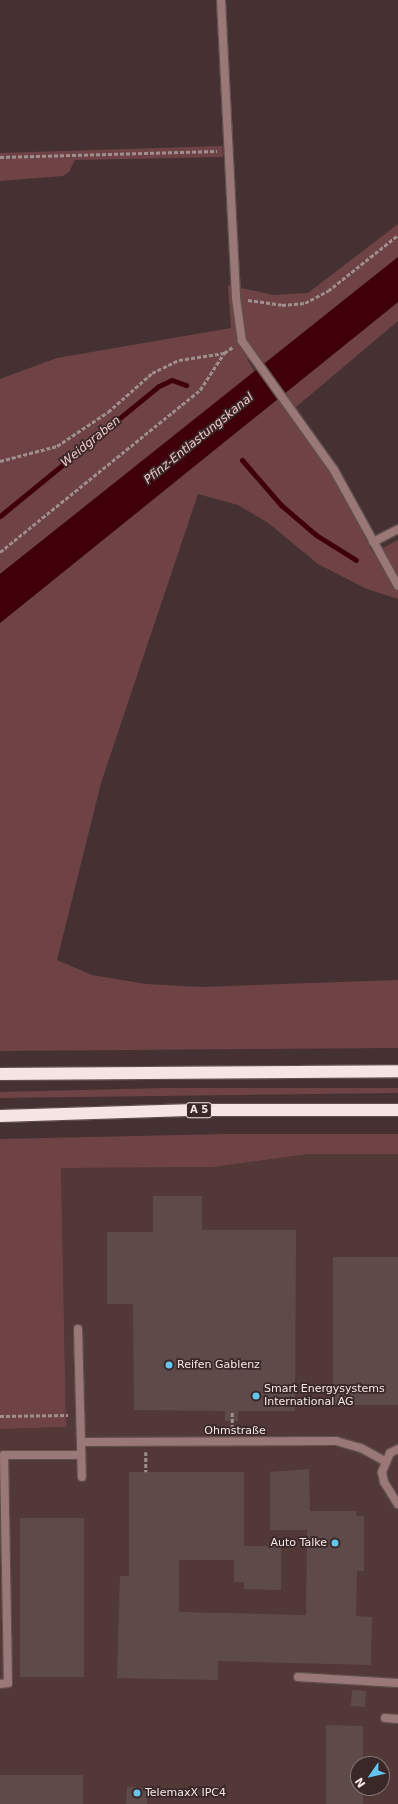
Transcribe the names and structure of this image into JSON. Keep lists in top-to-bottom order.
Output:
{
  "streets": {
    "highway": ["A 5"],
    "street": ["Ohmstraße"]
  },
  "water": ["Pfinz-Entlastungskanal", "Weidgraben"],
  "places": [
    "Reifen Gablenz",
    "Smart Energysystems International AG",
    "Auto Talke",
    "TelemaxX IPC4"
  ],
  "north": "bottom left"
}
